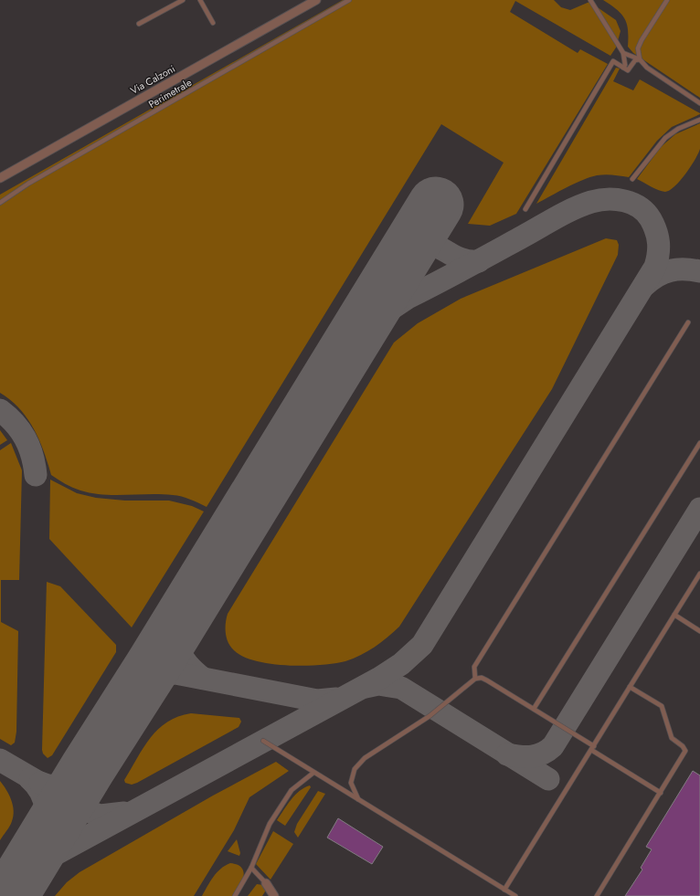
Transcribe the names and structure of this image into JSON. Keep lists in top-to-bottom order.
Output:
{
  "streets": {
    "street": ["Via Calzoni"],
    "lane": ["Perimetrale"]
  }
}
